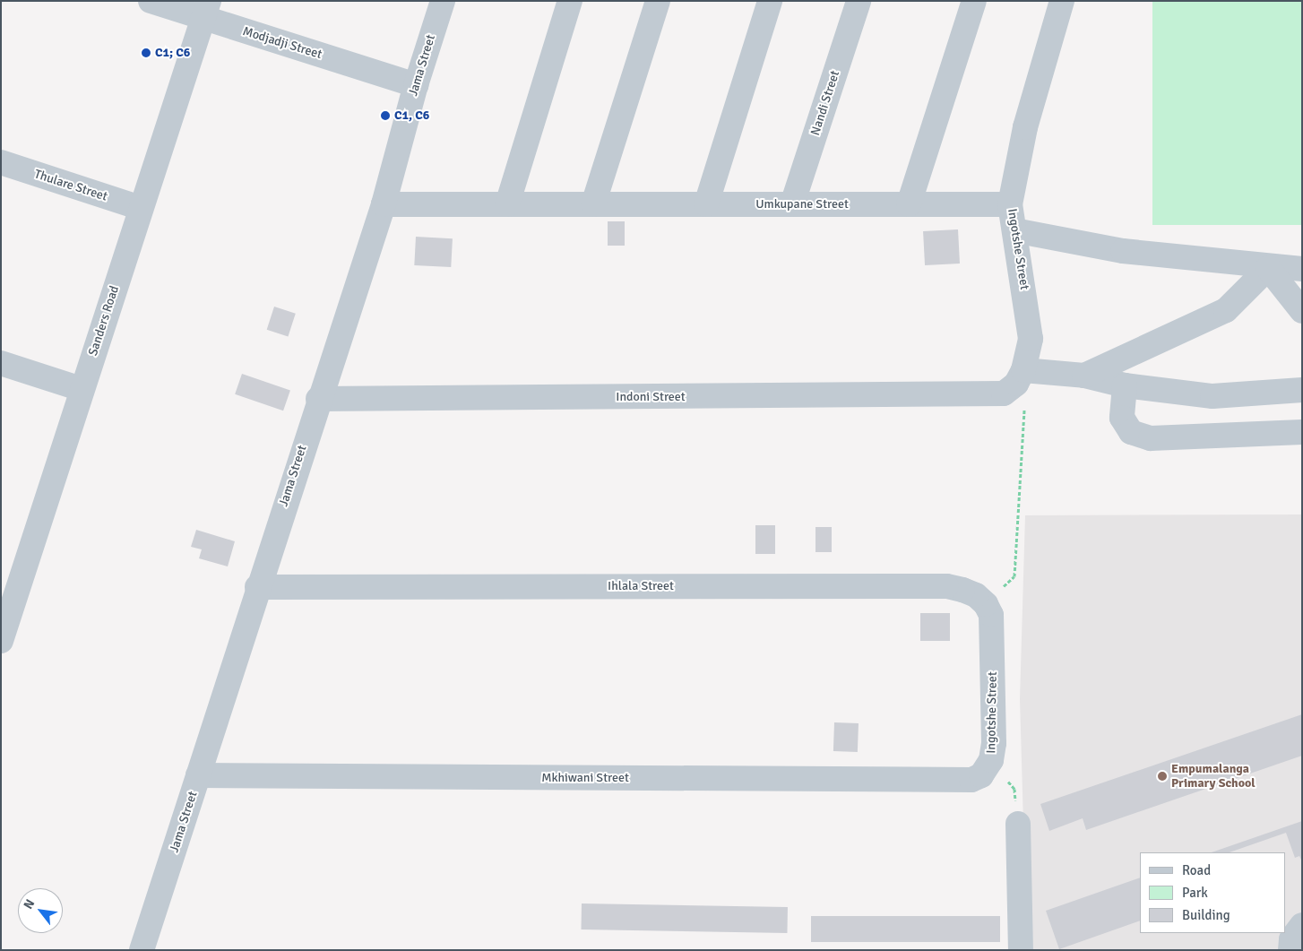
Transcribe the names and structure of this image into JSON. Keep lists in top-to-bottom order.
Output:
{
  "streets": {
    "street": [
      "Modjadji Street",
      "Jama Street",
      "Nandi Street",
      "Thulare Street",
      "Umkupane Street",
      "Ingotshe Street",
      "Sanders Road",
      "Indoni Street",
      "Ihlala Street",
      "Mkhiwani Street"
    ]
  },
  "crossings": [
    ["Modjadji Street", "Jama Street"],
    ["Modjadji Street", "Sanders Road"],
    ["Jama Street", "Umkupane Street"],
    ["Jama Street", "Indoni Street"],
    ["Jama Street", "Ihlala Street"],
    ["Jama Street", "Mkhiwani Street"],
    ["Nandi Street", "Umkupane Street"],
    ["Thulare Street", "Sanders Road"],
    ["Umkupane Street", "Ingotshe Street"],
    ["Ingotshe Street", "Indoni Street"],
    ["Ingotshe Street", "Ihlala Street"],
    ["Ingotshe Street", "Mkhiwani Street"]
  ],
  "places": ["C1; C6", "C1, C6", "Empumalanga Primary School"],
  "legend": ["Road", "Park", "Building"],
  "north": "top left"
}
